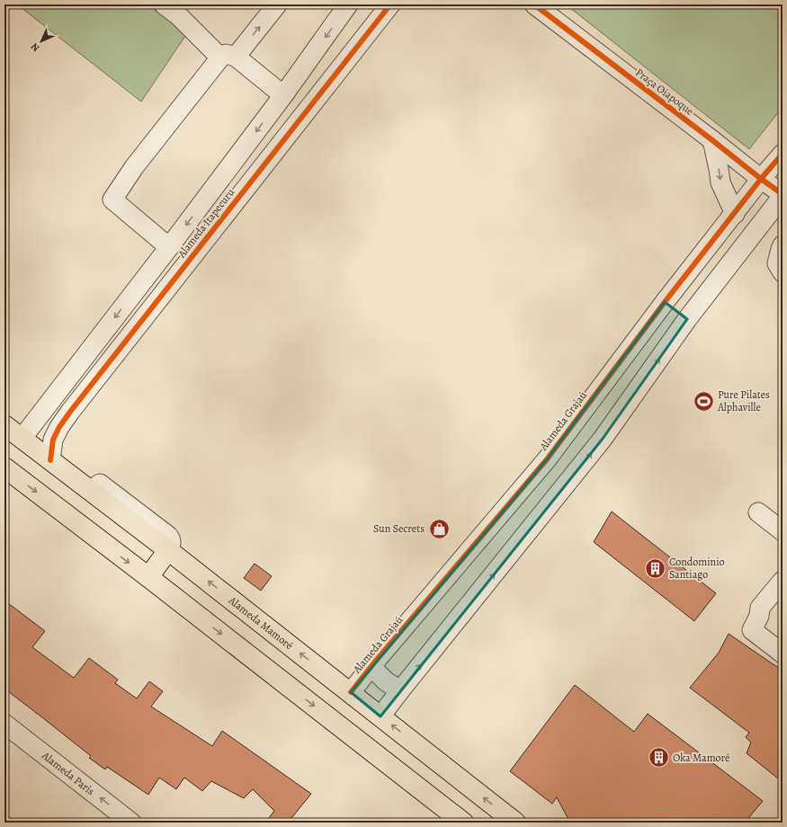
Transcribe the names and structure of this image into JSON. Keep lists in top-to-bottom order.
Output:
{
  "streets": {
    "main road": ["Alameda Mamoré"],
    "street": [
      "Praça Oiapoque",
      "Alameda Itapecuru",
      "Alameda Grajaú",
      "Alameda Paris"
    ]
  },
  "crossings": [
    ["Praça Oiapoque", "Alameda Grajaú"],
    ["Alameda Itapecuru", "Alameda Mamoré"],
    ["Alameda Grajaú", "Alameda Mamoré"]
  ],
  "one_way": ["Alameda Paris"],
  "places": {
    "sports": ["Pure Pilates Alphaville"],
    "shop": ["Sun Secrets"],
    "building": ["Condominio Santiago", "Oka Mamoré"]
  },
  "north": "bottom left"
}
